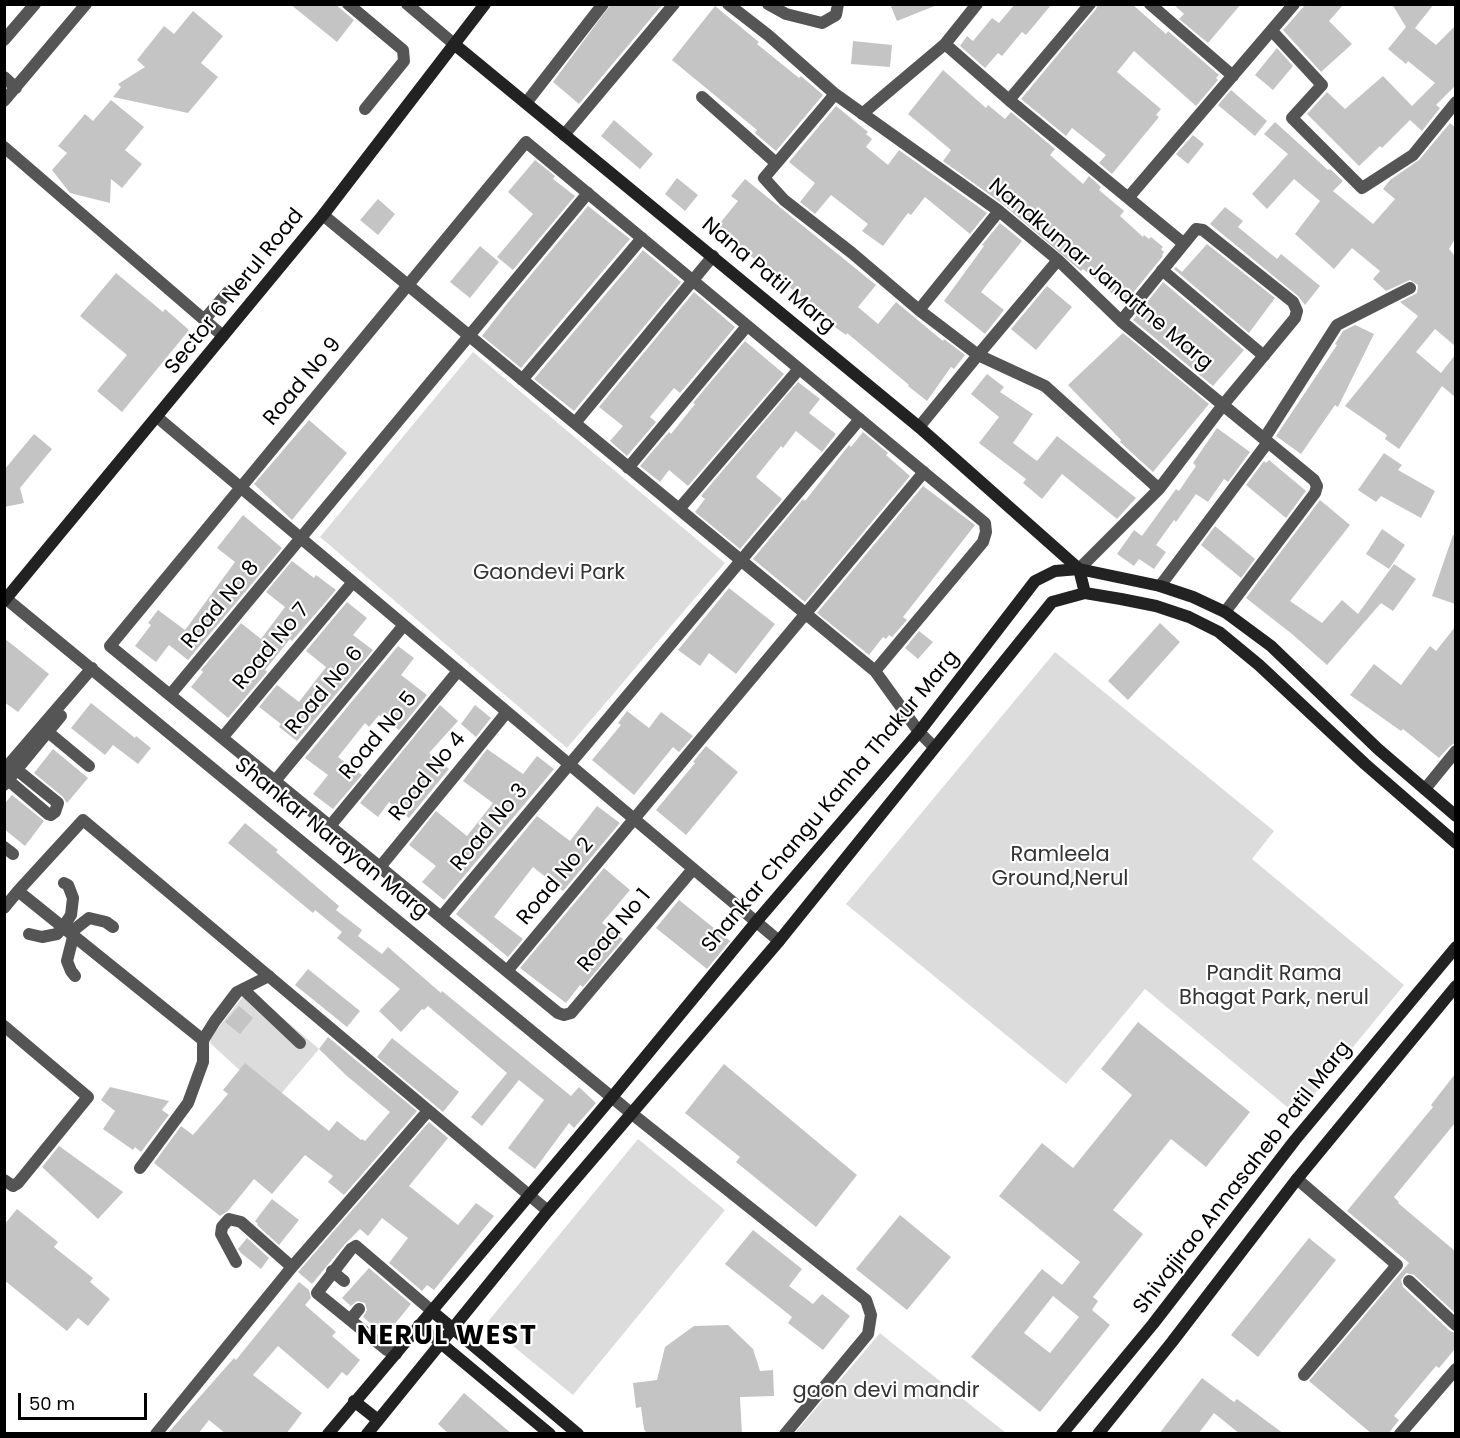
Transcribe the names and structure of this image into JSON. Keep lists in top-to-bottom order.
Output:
{
  "streets": {
    "street": [
      "Nandkumar Janartne Marg",
      "Nana Patil Marg",
      "Sector 6 Nerul Road",
      "Road No 9",
      "Road No 8",
      "Road No 7",
      "Road No 6",
      "Road No 5",
      "Road No 4",
      "Shankar Changu Kanha Thakur Marg",
      "Road No 3",
      "Shankar Narayan Marg",
      "Road No 2",
      "Road No 1",
      "Shivajirao Annasaheb Patil Marg"
    ]
  },
  "crossings": [
    ["Nandkumar Janartne Marg", "Shankar Changu Kanha Thakur Marg"],
    ["Nana Patil Marg", "Sector 6 Nerul Road"],
    ["Nana Patil Marg", "Shankar Changu Kanha Thakur Marg"],
    ["Sector 6 Nerul Road", "Shankar Narayan Marg"],
    ["Road No 9", "Road No 8"],
    ["Shankar Changu Kanha Thakur Marg", "Shankar Narayan Marg"],
    ["Road No 2", "Road No 1"]
  ],
  "districts": ["NERUL WEST"],
  "parks": [
    "Gaondevi Park",
    "Ramleela Ground,Nerul",
    "Pandit Rama Bhagat Park, nerul",
    "gaon devi mandir"
  ],
  "scale_bar": "50 m"
}
